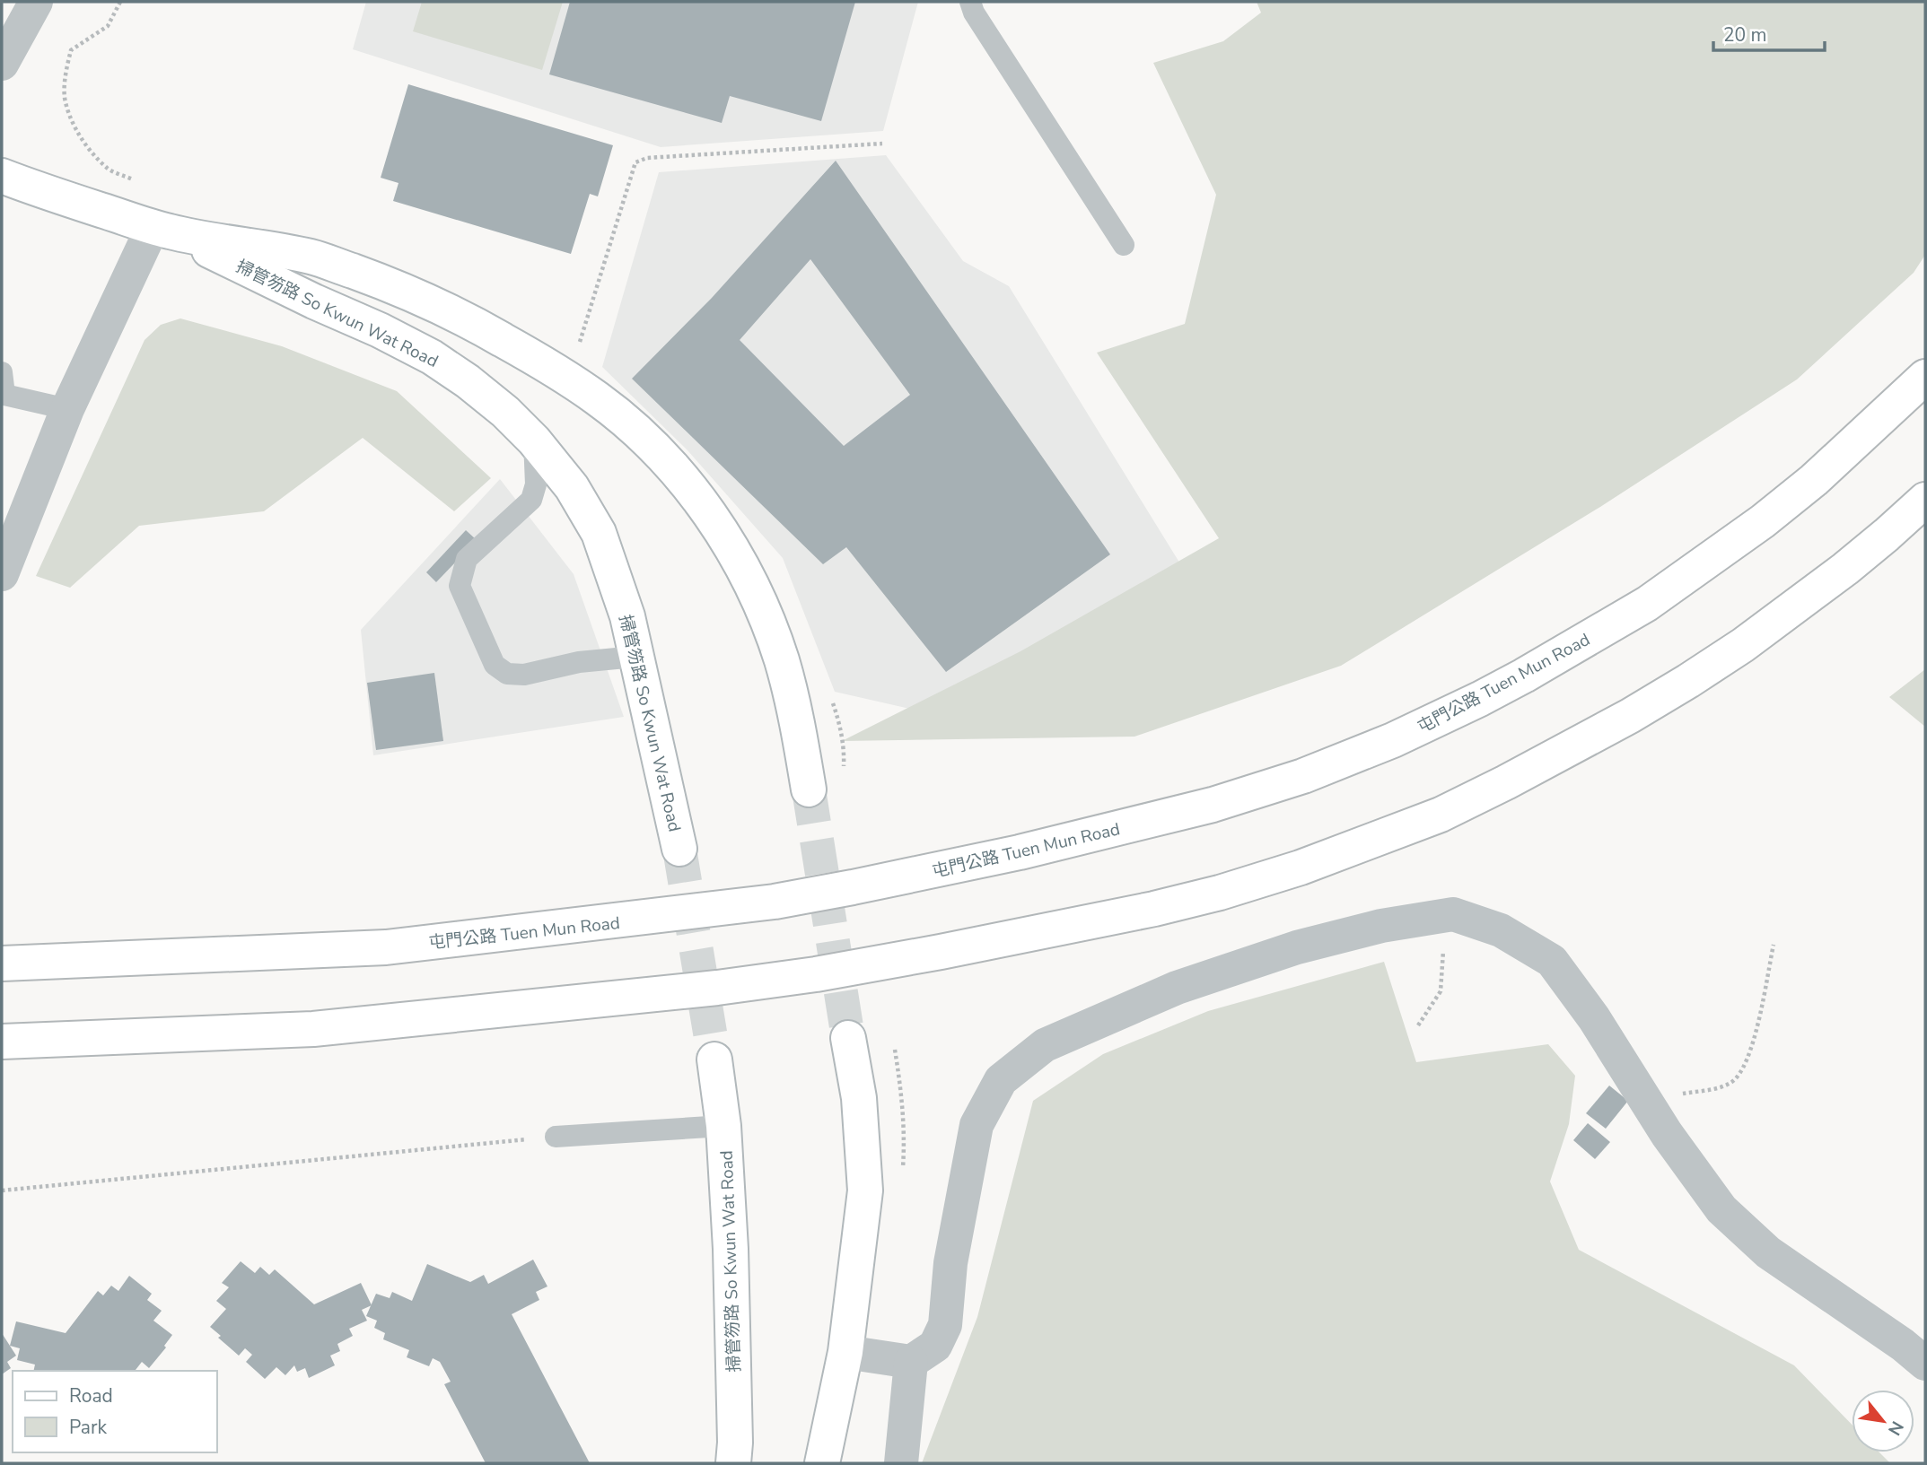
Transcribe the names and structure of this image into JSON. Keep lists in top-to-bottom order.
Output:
{
  "streets": {
    "main road": ["掃管笏路 So Kwun Wat Road", "屯門公路 Tuen Mun Road"]
  },
  "legend": ["Road", "Park"],
  "scale_bar": "20 m",
  "north": "bottom right"
}
